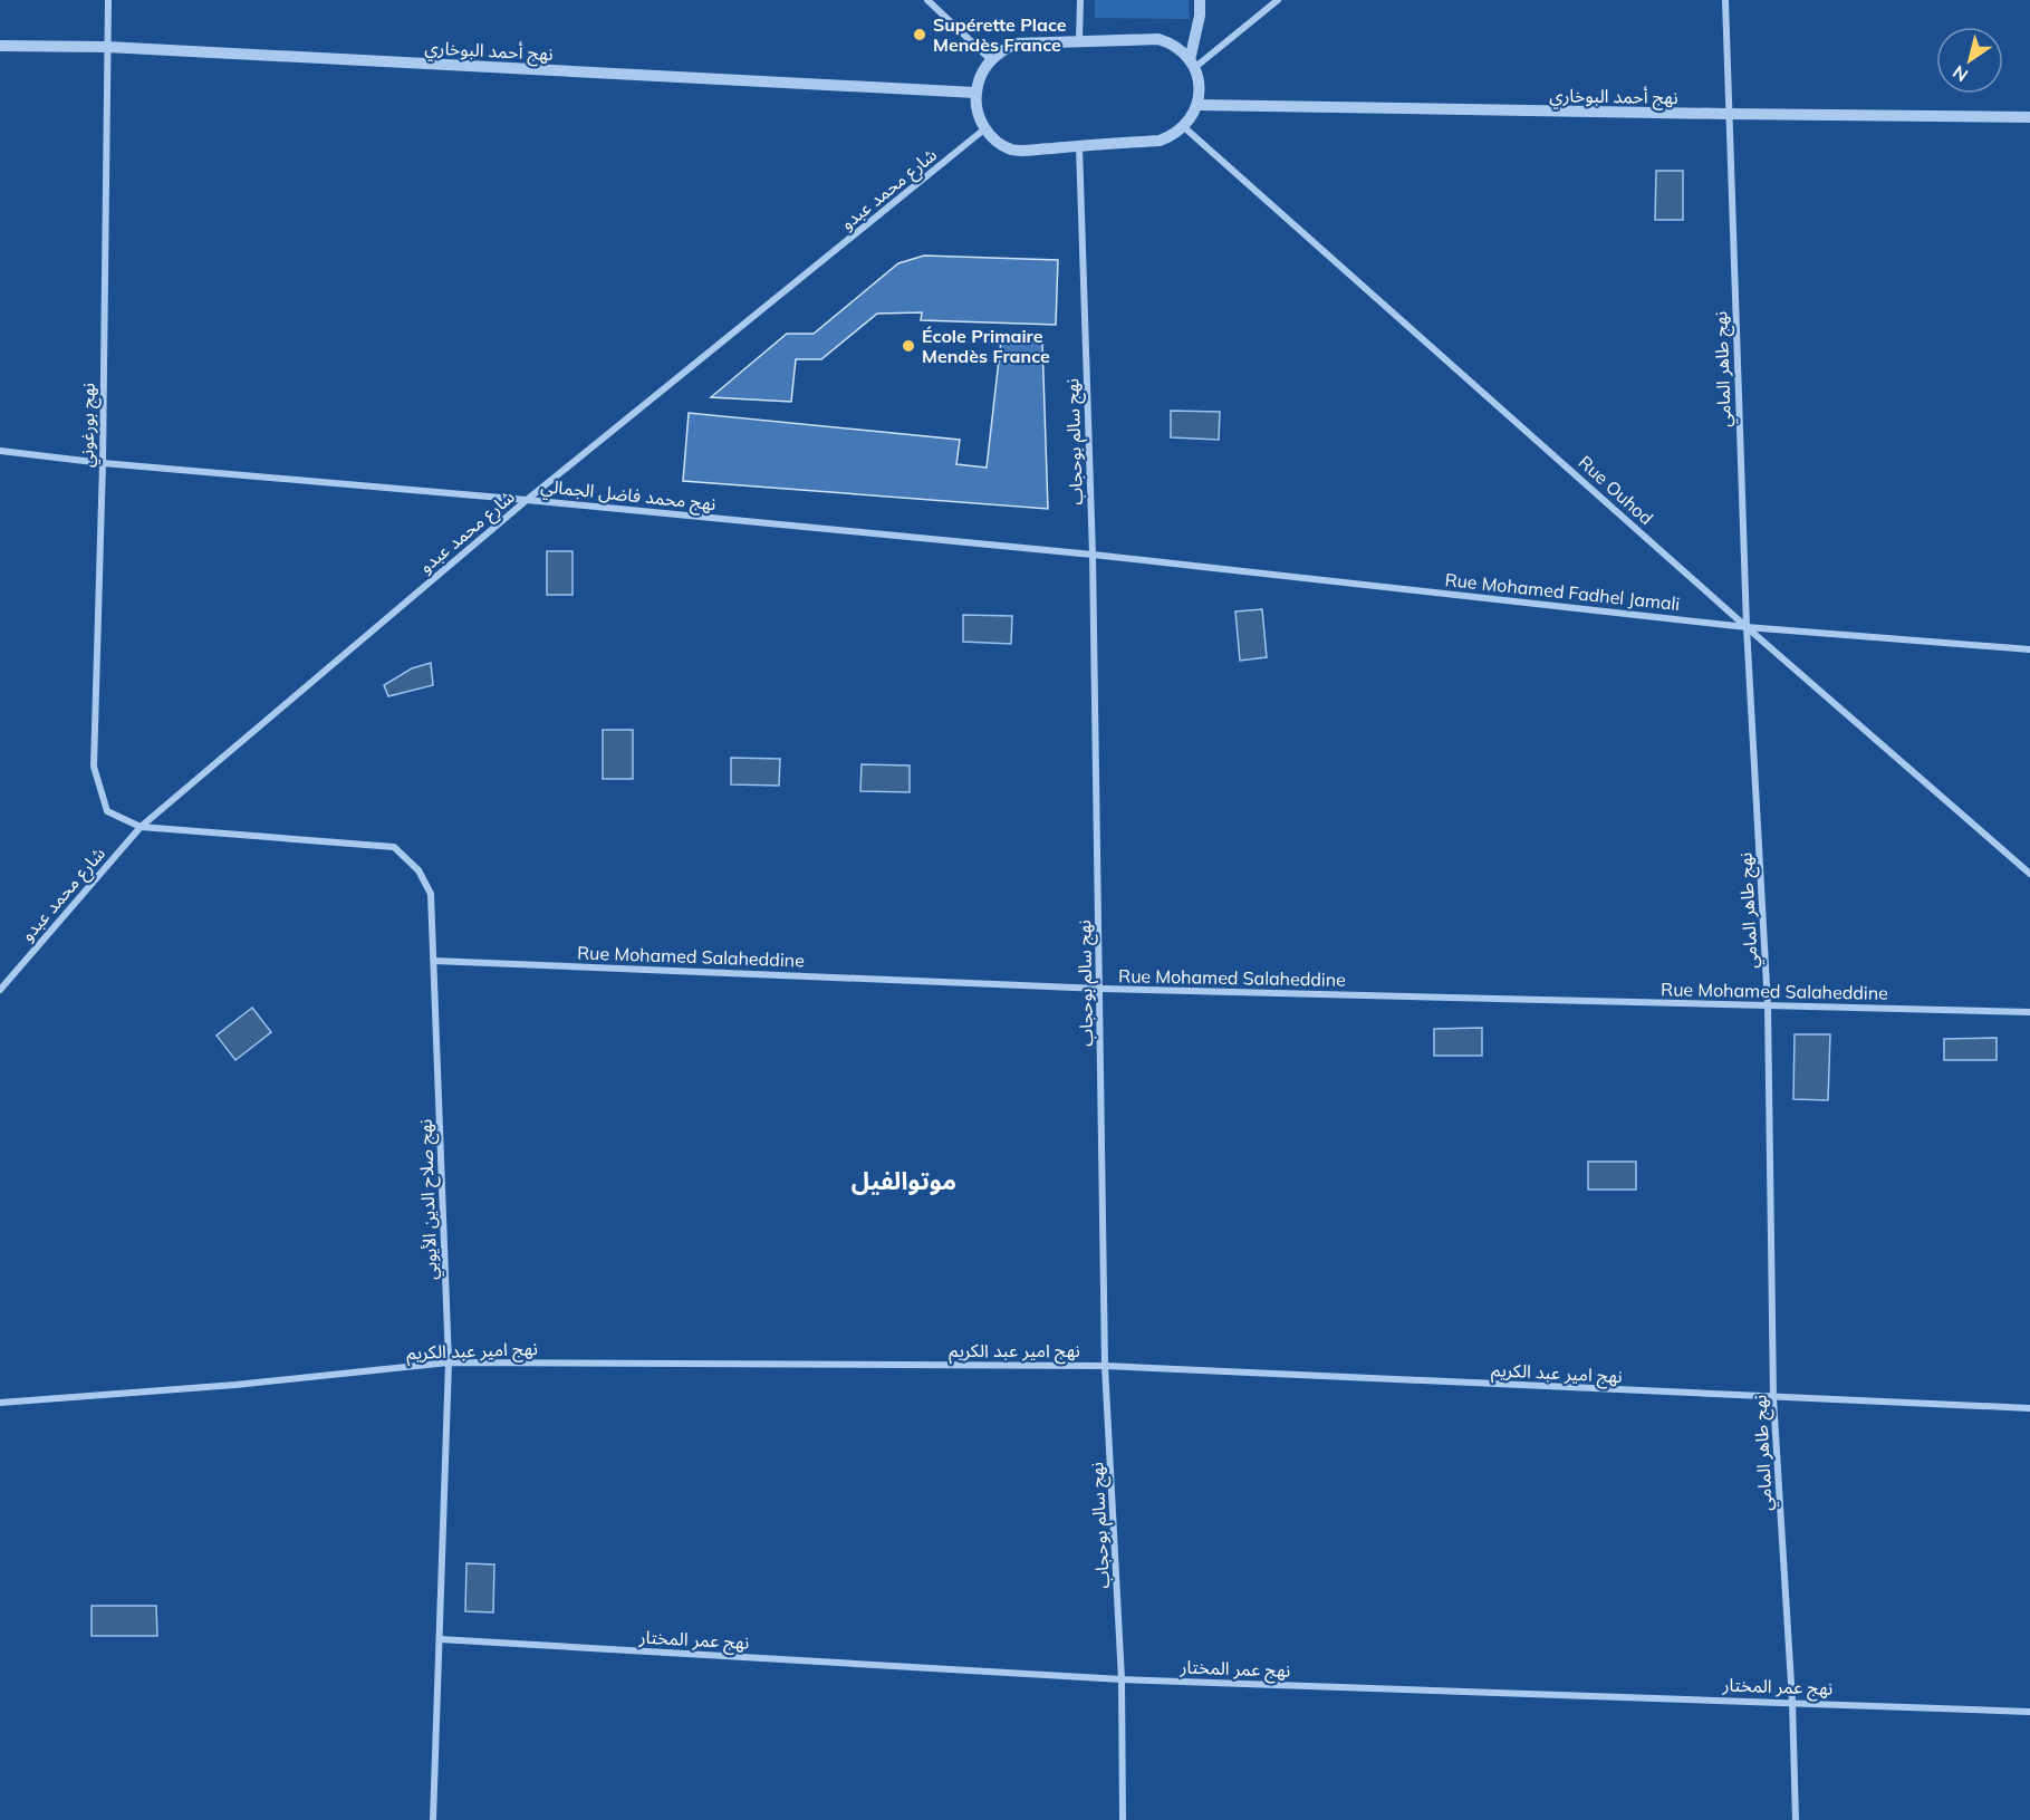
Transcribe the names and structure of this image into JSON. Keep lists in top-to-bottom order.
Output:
{
  "streets": {
    "street": [
      "نهج أحمد البوخاري",
      "شارع محمد عبدو",
      "نهج طاهر المامي",
      "نهج بورغوني",
      "نهج سالم بوحجاب",
      "Rue Ouhod",
      "نهج محمد فاضل الجمالي",
      "Rue Mohamed Fadhel Jamali",
      "Rue Mohamed Salaheddine",
      "نهج صلاح الدين الأيوبي",
      "نهج امير عبد الكريم",
      "نهج عمر المختار"
    ]
  },
  "crossings": [
    ["نهج أحمد البوخاري", "نهج طاهر المامي"],
    ["نهج أحمد البوخاري", "نهج بورغوني"],
    ["شارع محمد عبدو", "نهج بورغوني"],
    ["شارع محمد عبدو", "نهج محمد فاضل الجمالي"],
    ["شارع محمد عبدو", "نهج صلاح الدين الأيوبي"],
    ["نهج طاهر المامي", "Rue Ouhod"],
    ["نهج طاهر المامي", "Rue Mohamed Fadhel Jamali"],
    ["نهج طاهر المامي", "Rue Mohamed Salaheddine"],
    ["نهج طاهر المامي", "نهج امير عبد الكريم"],
    ["نهج طاهر المامي", "نهج عمر المختار"],
    ["نهج بورغوني", "نهج محمد فاضل الجمالي"],
    ["نهج بورغوني", "نهج صلاح الدين الأيوبي"],
    ["نهج سالم بوحجاب", "نهج محمد فاضل الجمالي"],
    ["نهج سالم بوحجاب", "Rue Mohamed Fadhel Jamali"],
    ["نهج سالم بوحجاب", "Rue Mohamed Salaheddine"],
    ["نهج سالم بوحجاب", "نهج امير عبد الكريم"],
    ["نهج سالم بوحجاب", "نهج عمر المختار"],
    ["Rue Ouhod", "Rue Mohamed Fadhel Jamali"],
    ["نهج محمد فاضل الجمالي", "Rue Mohamed Fadhel Jamali"],
    ["Rue Mohamed Salaheddine", "نهج صلاح الدين الأيوبي"],
    ["نهج صلاح الدين الأيوبي", "نهج امير عبد الكريم"],
    ["نهج صلاح الدين الأيوبي", "نهج عمر المختار"]
  ],
  "districts": ["موتوالفيل"],
  "places": ["Supérette Place Mendès France", "École Primaire Mendès France"],
  "north": "bottom left"
}
